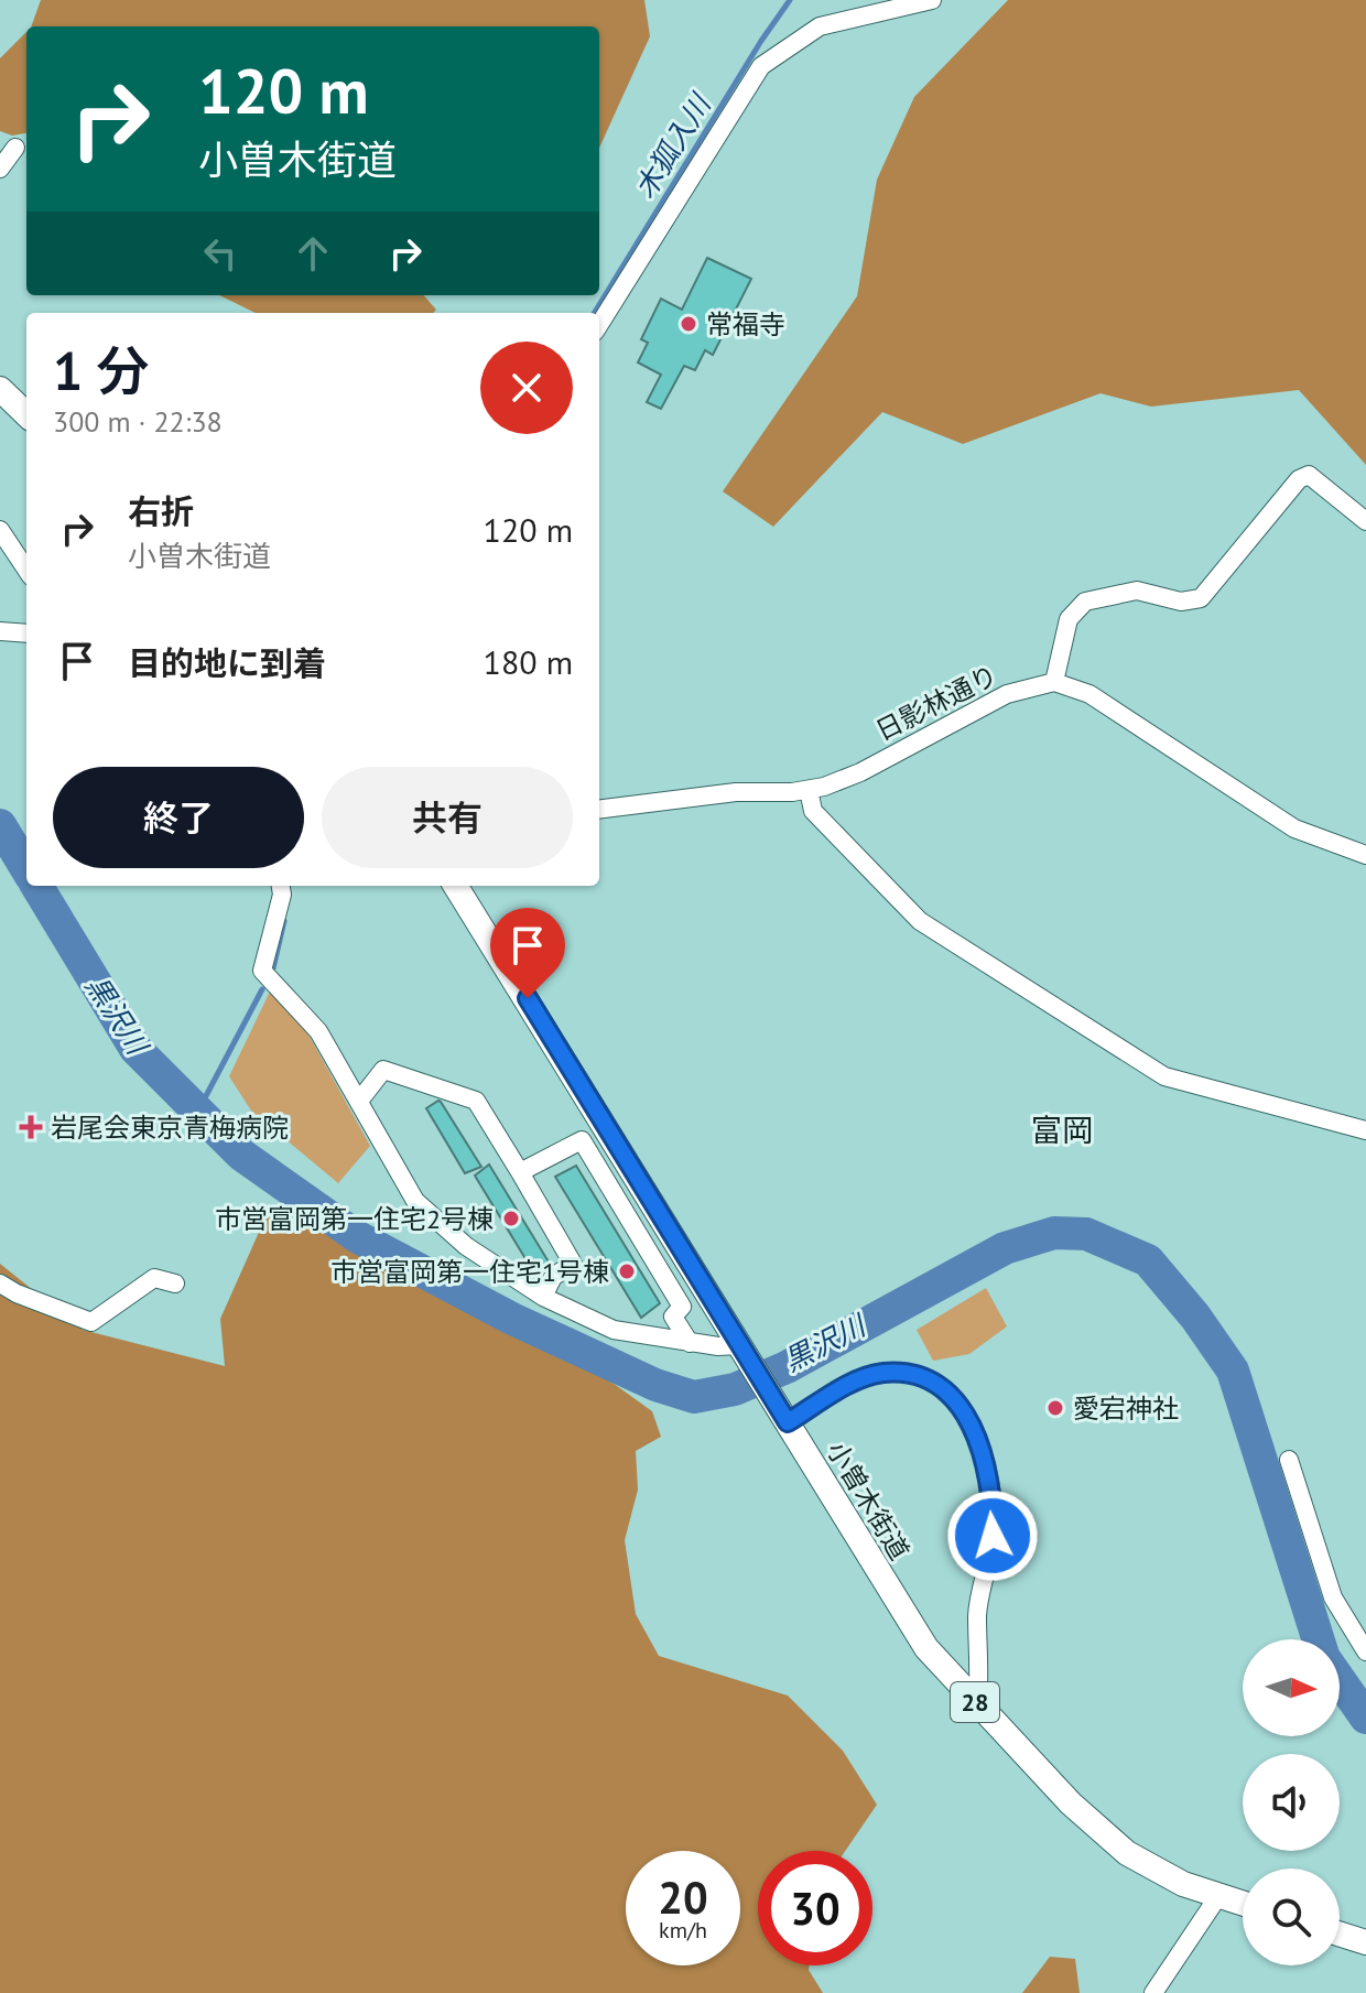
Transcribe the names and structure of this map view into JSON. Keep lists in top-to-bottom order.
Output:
{
  "streets": {
    "main road": ["小曽木街道", "28"],
    "street": ["日影林通り"]
  },
  "districts": ["富岡"],
  "water": ["木狐入川", "黒沢川"],
  "places": {
    "other": [
      "常福寺",
      "市営富岡第一住宅2号棟",
      "市営富岡第一住宅1号棟",
      "愛宕神社"
    ],
    "health": ["岩尾会東京青梅病院"]
  },
  "north": "right",
  "page": {
    "turn": ["120 m", "小曽木街道"],
    "heading": ["1 分", "300 m · 22:38"],
    "list": [
      {
        "name": "右折",
        "note": "小曽木街道",
        "value": "120 m"
      },
      {
        "name": "目的地に到着",
        "value": "180 m"
      }
    ],
    "buttons": ["終了", "共有"],
    "speed": "20 km/h",
    "limit": "30"
  }
}
